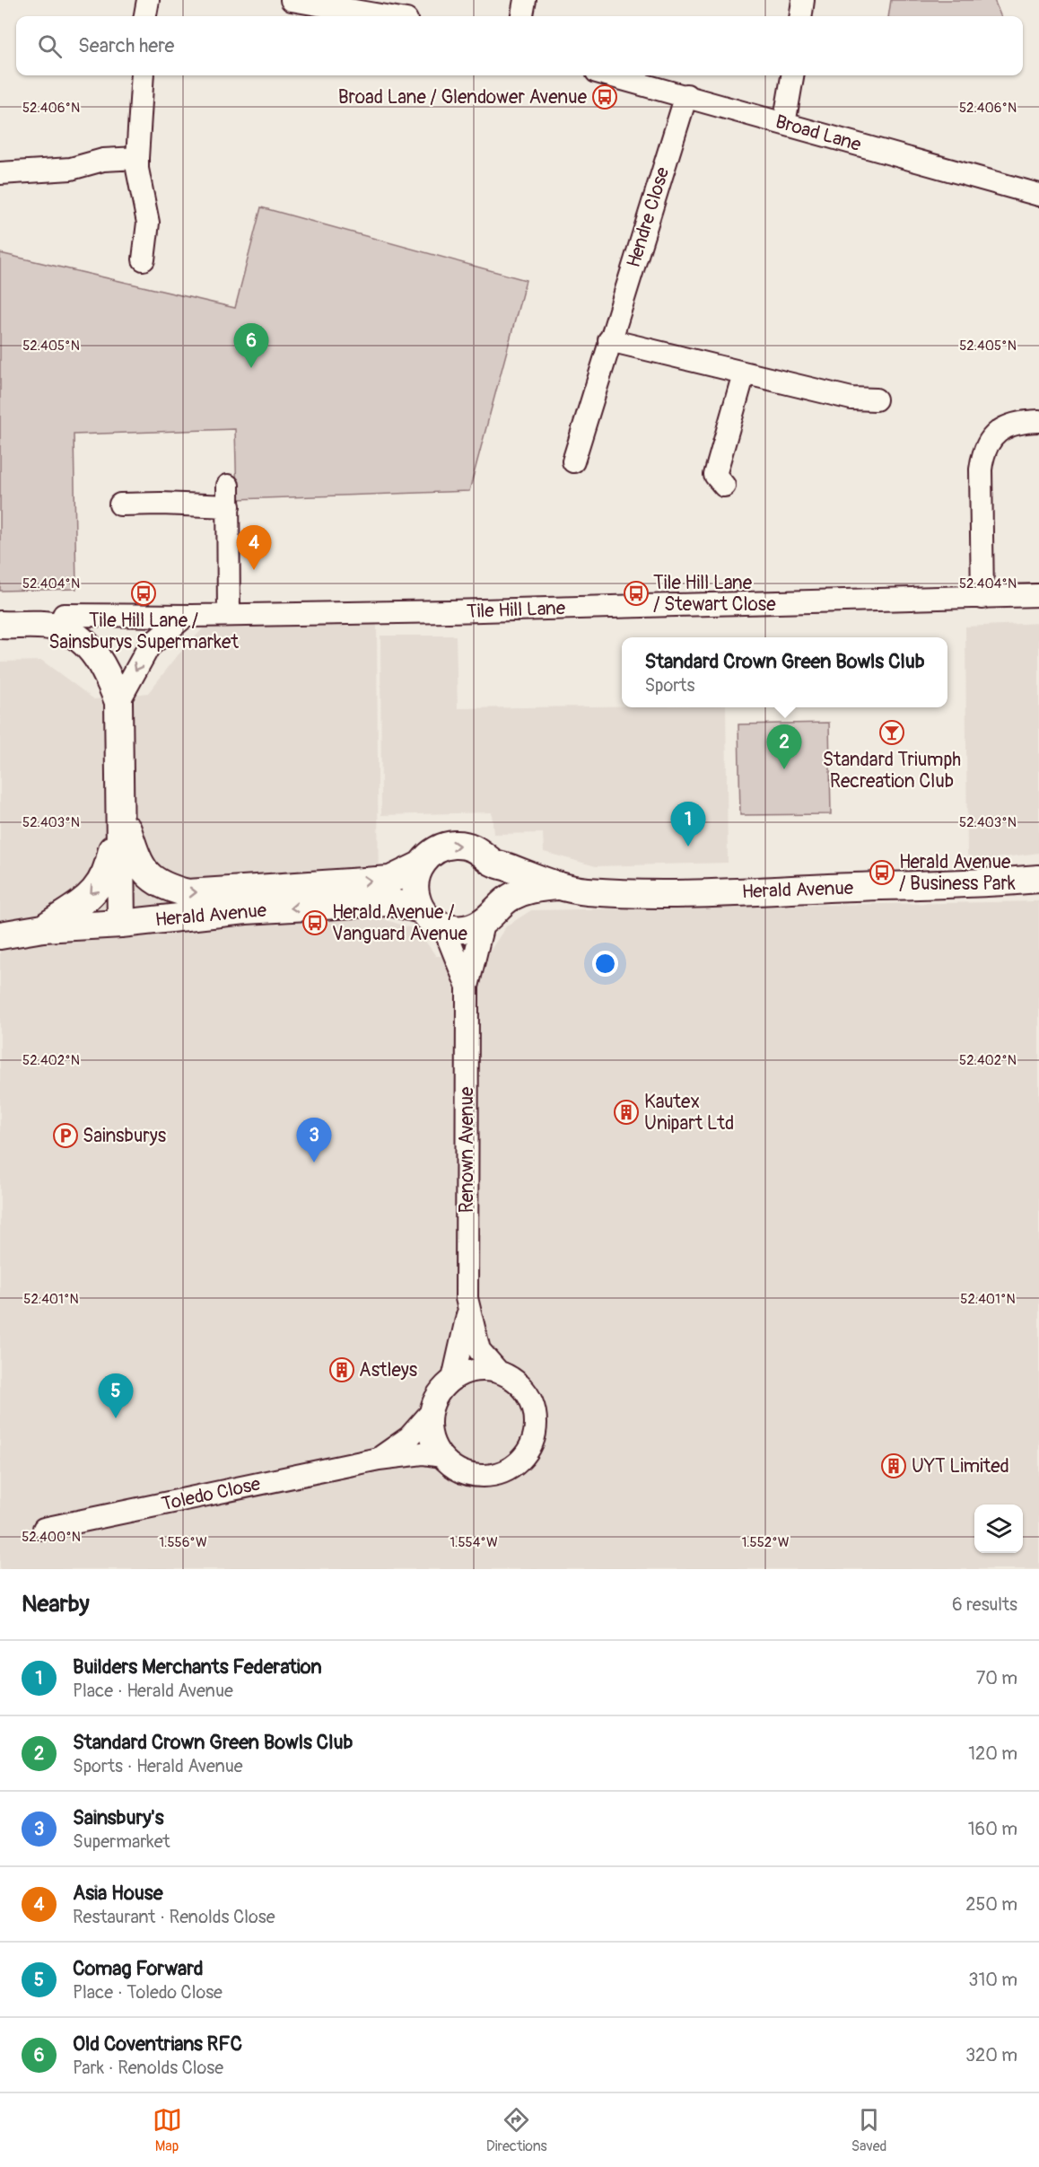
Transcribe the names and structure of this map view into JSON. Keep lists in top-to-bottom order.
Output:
{
  "streets": {
    "main road": ["Tile Hill Lane", "Herald Avenue"],
    "street": [
      "Broad Lane",
      "Hendre Close",
      "Renown Avenue",
      "Toledo Close"
    ]
  },
  "crossings": [
    ["Broad Lane", "Hendre Close"],
    ["Herald Avenue", "Renown Avenue"],
    ["Renown Avenue", "Toledo Close"]
  ],
  "places": {
    "bus stop": [
      "Broad Lane / Glendower Avenue",
      "Tile Hill Lane / Sainsburys Supermarket",
      "Tile Hill Lane / Stewart Close",
      "Herald Avenue / Business Park",
      "Herald Avenue / Vanguard Avenue"
    ],
    "bar": ["Standard Triumph Recreation Club"],
    "building": ["Kautex Unipart Ltd", "Astleys", "UYT Limited"],
    "parking": ["Sainsburys"]
  },
  "page": {
    "search": "Search here",
    "pins": [
      "6",
      "4",
      "2",
      "1",
      "3",
      "5"
    ],
    "popup": ["Standard Crown Green Bowls Club", "Sports"],
    "heading": ["Nearby", "6 results"],
    "list": [
      {
        "mark": "1",
        "name": "Builders Merchants Federation",
        "note": "Place · Herald Avenue",
        "value": "70 m"
      },
      {
        "mark": "2",
        "name": "Standard Crown Green Bowls Club",
        "note": "Sports · Herald Avenue",
        "value": "120 m"
      },
      {
        "mark": "3",
        "name": "Sainsbury's",
        "note": "Supermarket",
        "value": "160 m"
      },
      {
        "mark": "4",
        "name": "Asia House",
        "note": "Restaurant · Renolds Close",
        "value": "250 m"
      },
      {
        "mark": "5",
        "name": "Comag Forward",
        "note": "Place · Toledo Close",
        "value": "310 m"
      },
      {
        "mark": "6",
        "name": "Old Coventrians RFC",
        "note": "Park · Renolds Close",
        "value": "320 m"
      }
    ],
    "nav": ["Map", "Directions", "Saved"]
  },
  "coordinates": [
    "52.406°N",
    "52.405°N",
    "52.404°N",
    "52.403°N",
    "52.402°N",
    "52.401°N",
    "52.400°N",
    "1.556°W",
    "1.554°W",
    "1.552°W"
  ]
}
